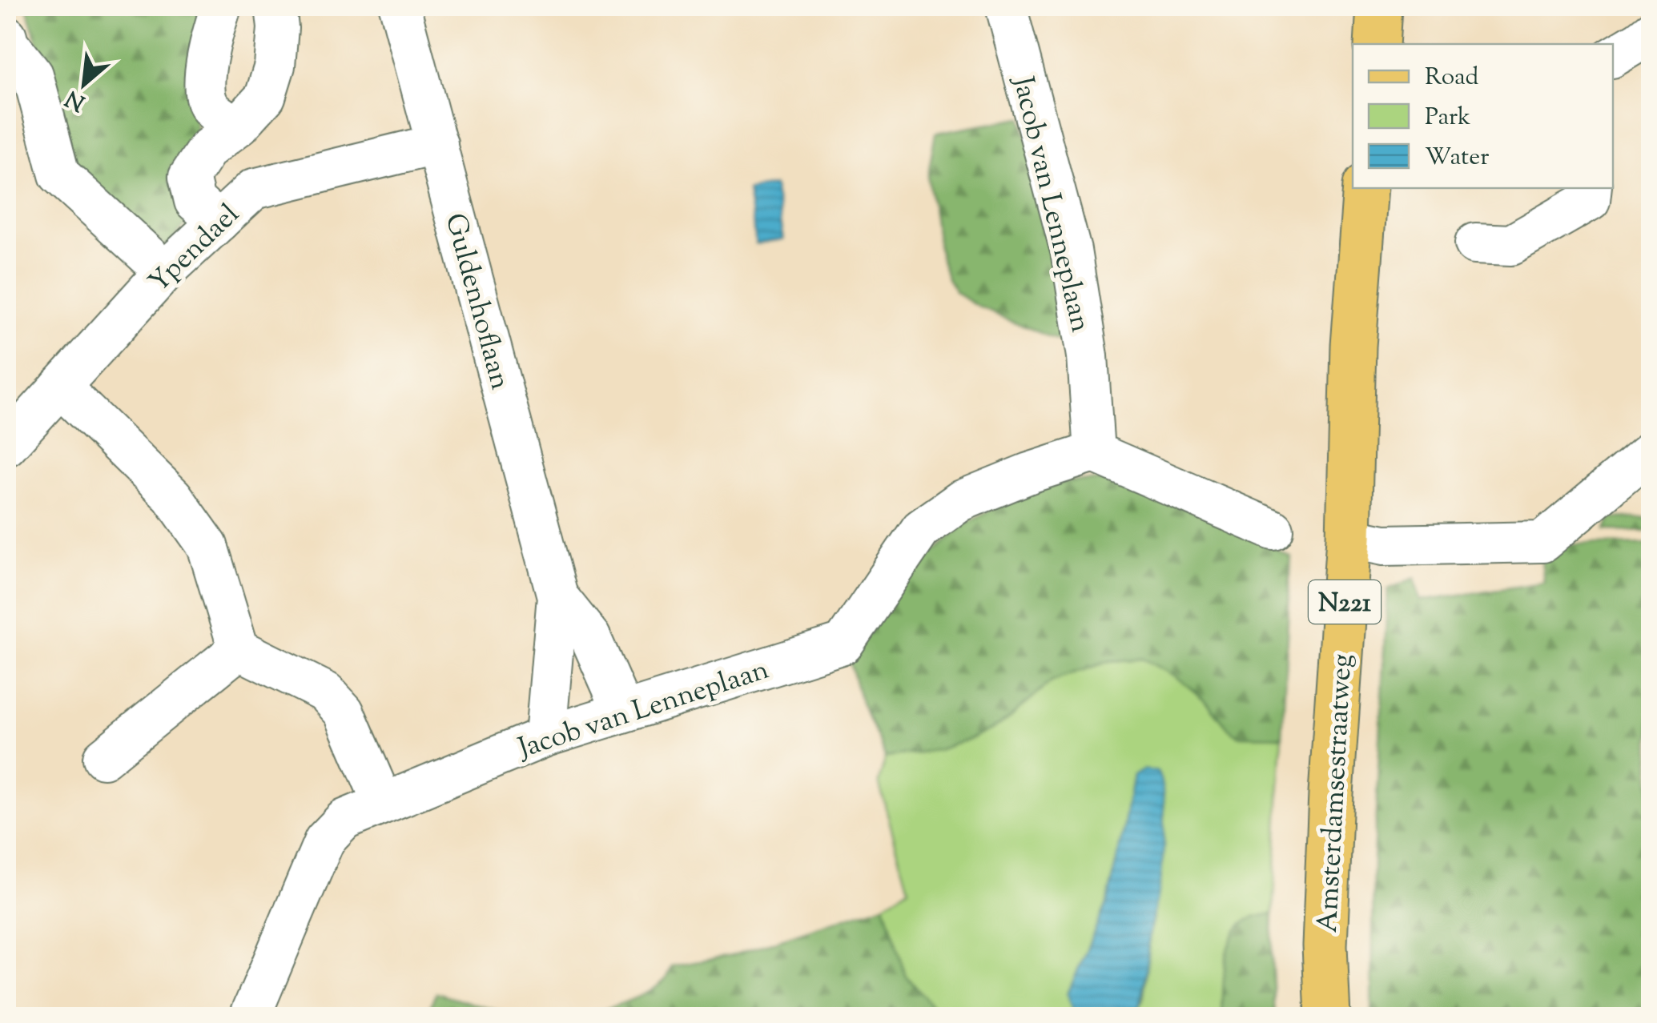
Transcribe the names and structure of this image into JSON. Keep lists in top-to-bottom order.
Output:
{
  "streets": {
    "main road": ["N221", "Amsterdamsestraatweg"],
    "street": ["Jacob van Lenneplaan", "Ypendael", "Guldenhoflaan"]
  },
  "crossings": [
    ["Jacob van Lenneplaan", "Guldenhoflaan"],
    ["Ypendael", "Guldenhoflaan"]
  ],
  "legend": ["Road", "Park", "Water"],
  "north": "bottom left"
}
